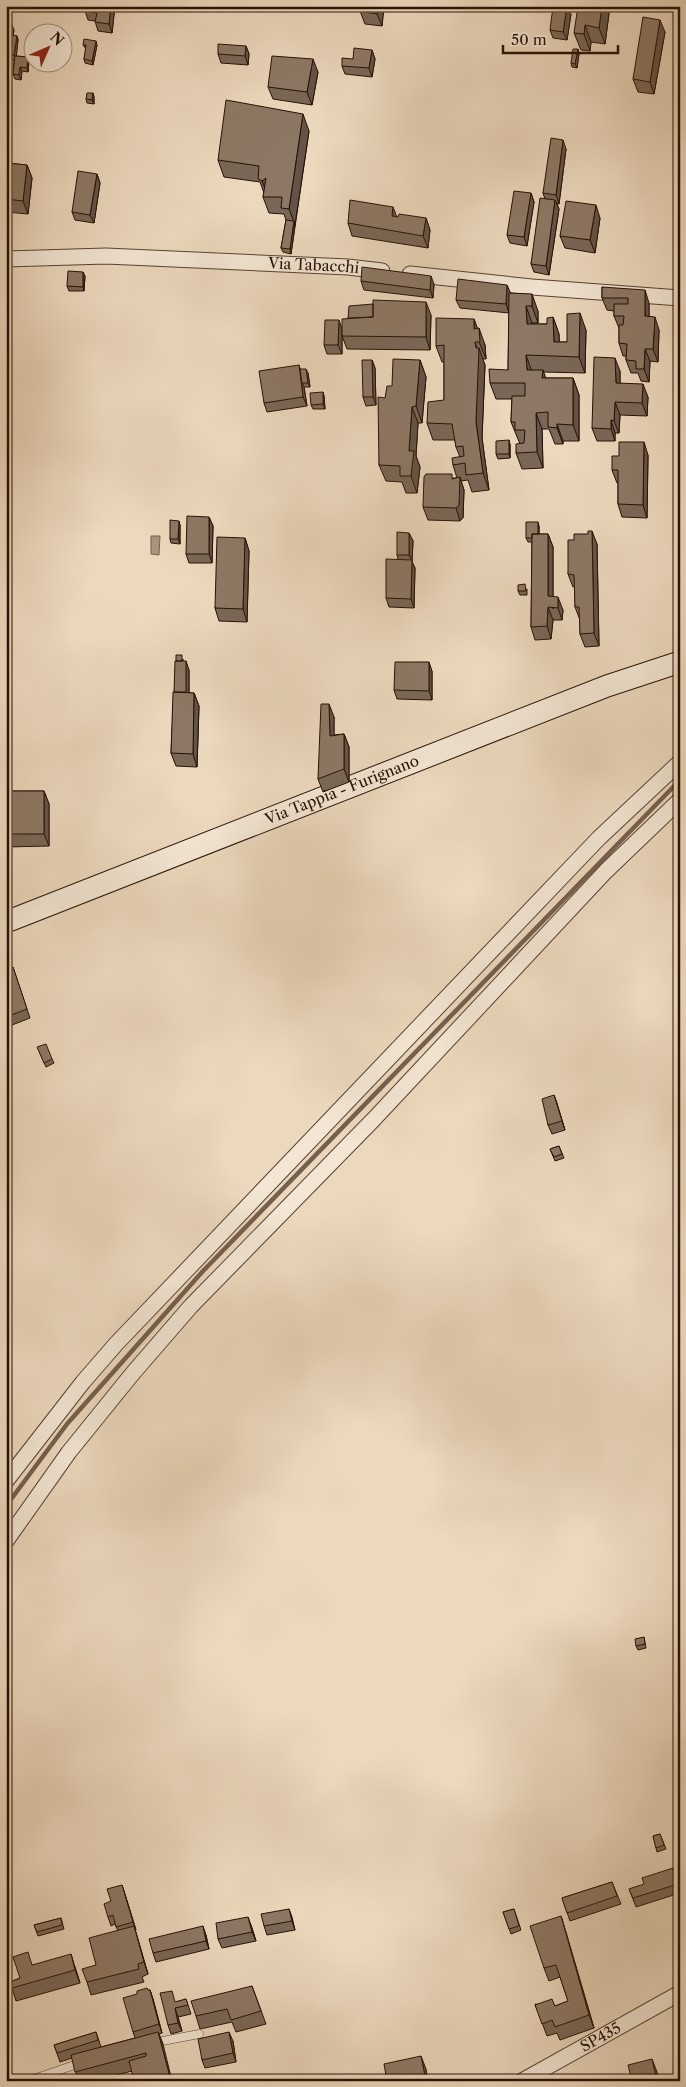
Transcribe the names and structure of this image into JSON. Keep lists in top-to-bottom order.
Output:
{
  "streets": {
    "street": ["Via Tabacchi", "Via Tappia - Furignano", "SP435"]
  },
  "scale_bar": "50 m",
  "north": "top right"
}
